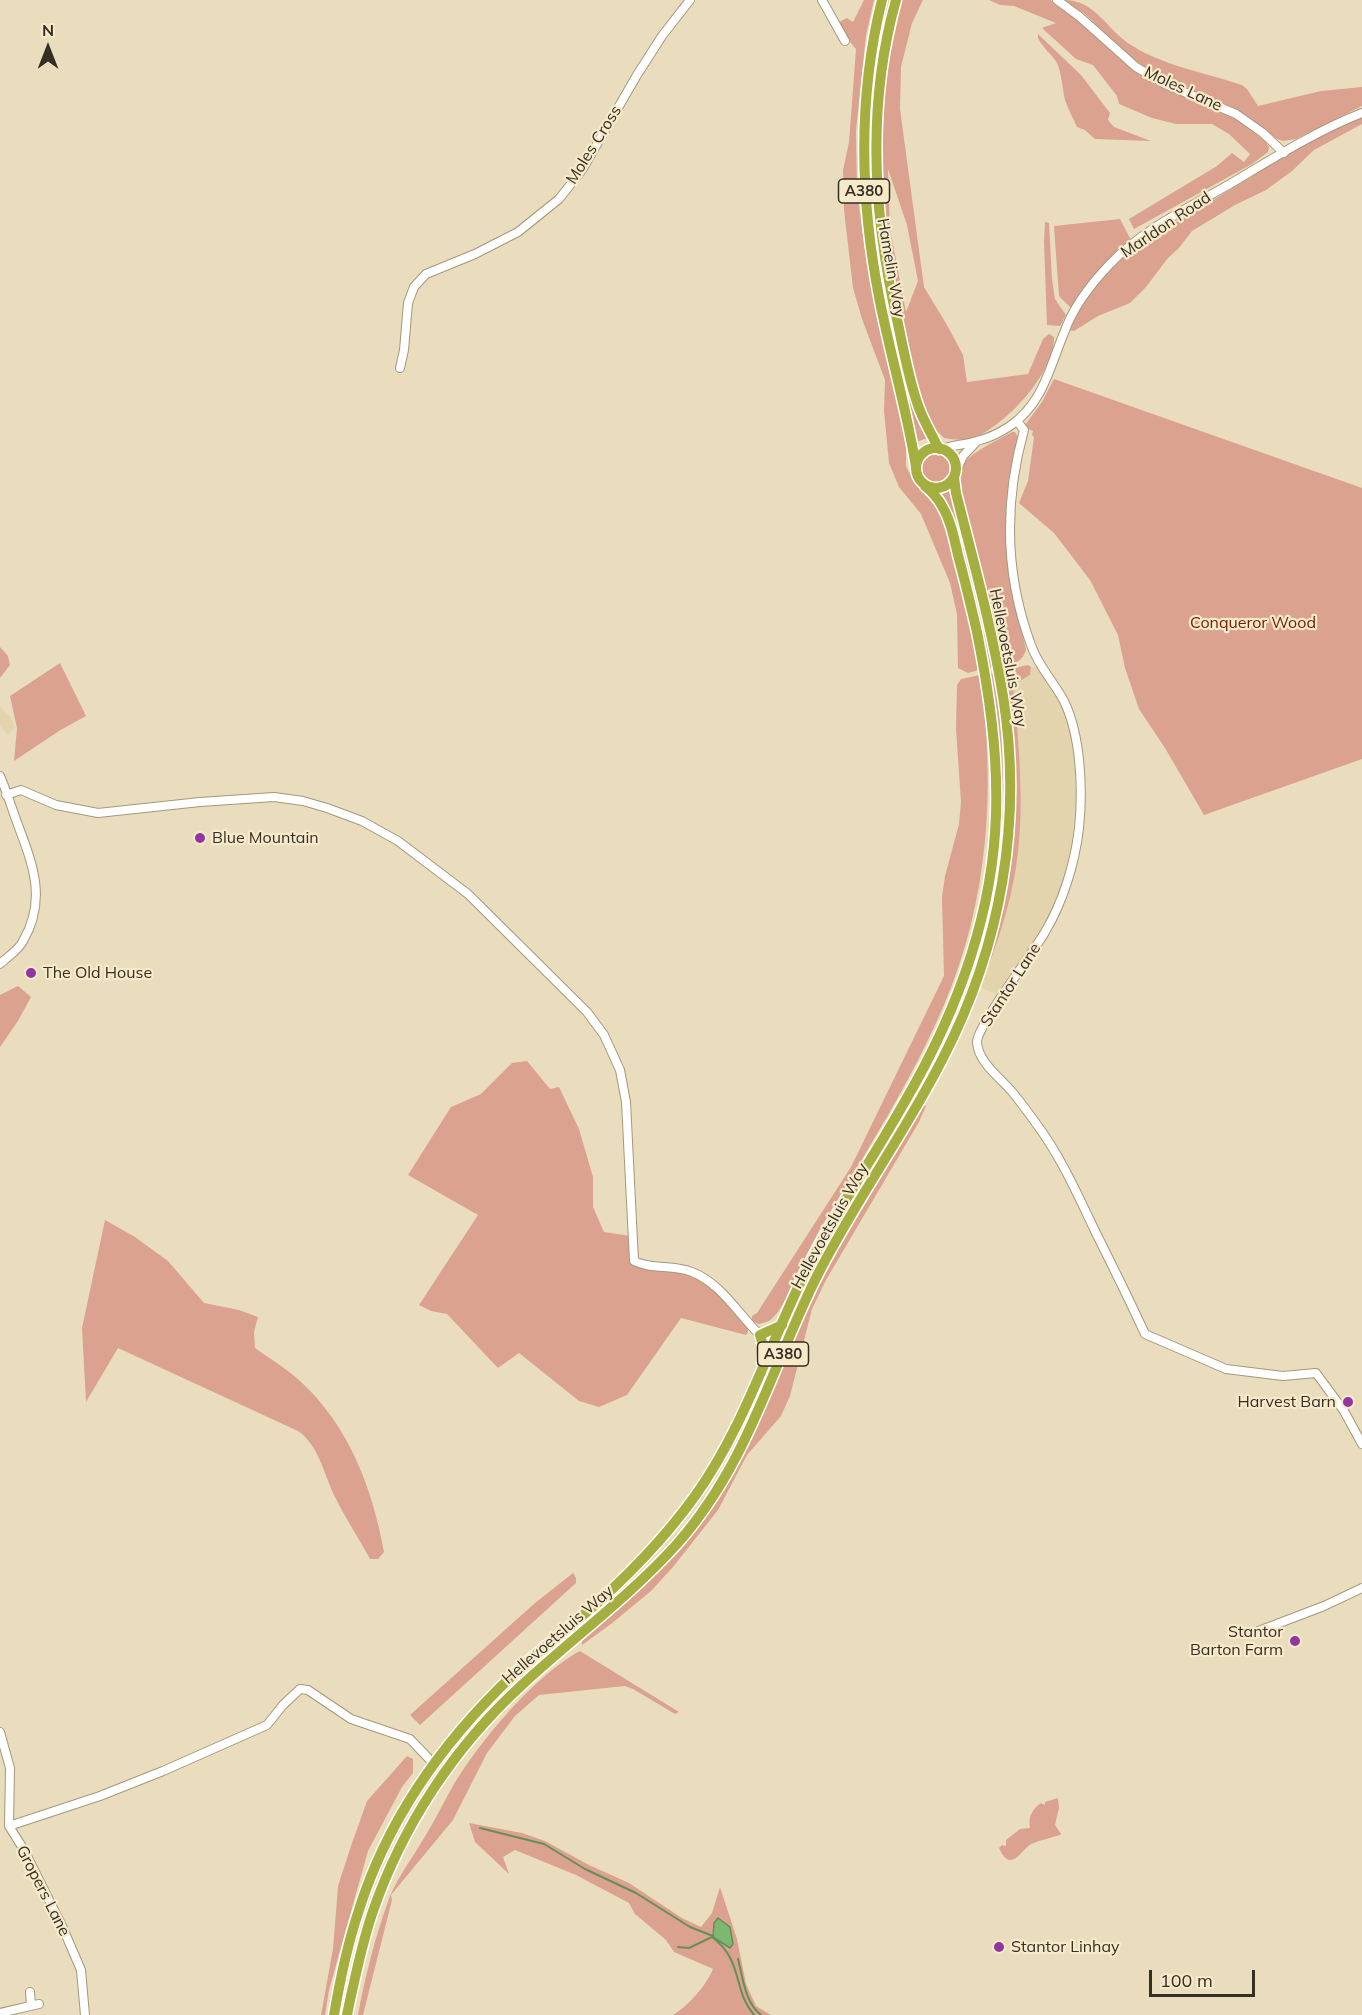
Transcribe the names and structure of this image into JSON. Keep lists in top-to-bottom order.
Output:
{
  "streets": {
    "highway": ["A380", "Hamelin Way", "Hellevoetsluis Way"],
    "street": [
      "Moles Lane",
      "Moles Cross",
      "Marldon Road",
      "Stantor Lane",
      "Gropers Lane"
    ]
  },
  "crossings": [
    ["Moles Lane", "Marldon Road"],
    ["Marldon Road", "Hamelin Way"],
    ["Marldon Road", "Hellevoetsluis Way"],
    ["Marldon Road", "Stantor Lane"],
    ["Hamelin Way", "Hellevoetsluis Way"]
  ],
  "parks": ["Conqueror Wood"],
  "places": [
    "Blue Mountain",
    "The Old House",
    "Harvest Barn",
    "Stantor Barton Farm",
    "Stantor Linhay"
  ],
  "scale_bar": "100 m",
  "north": "top"
}
